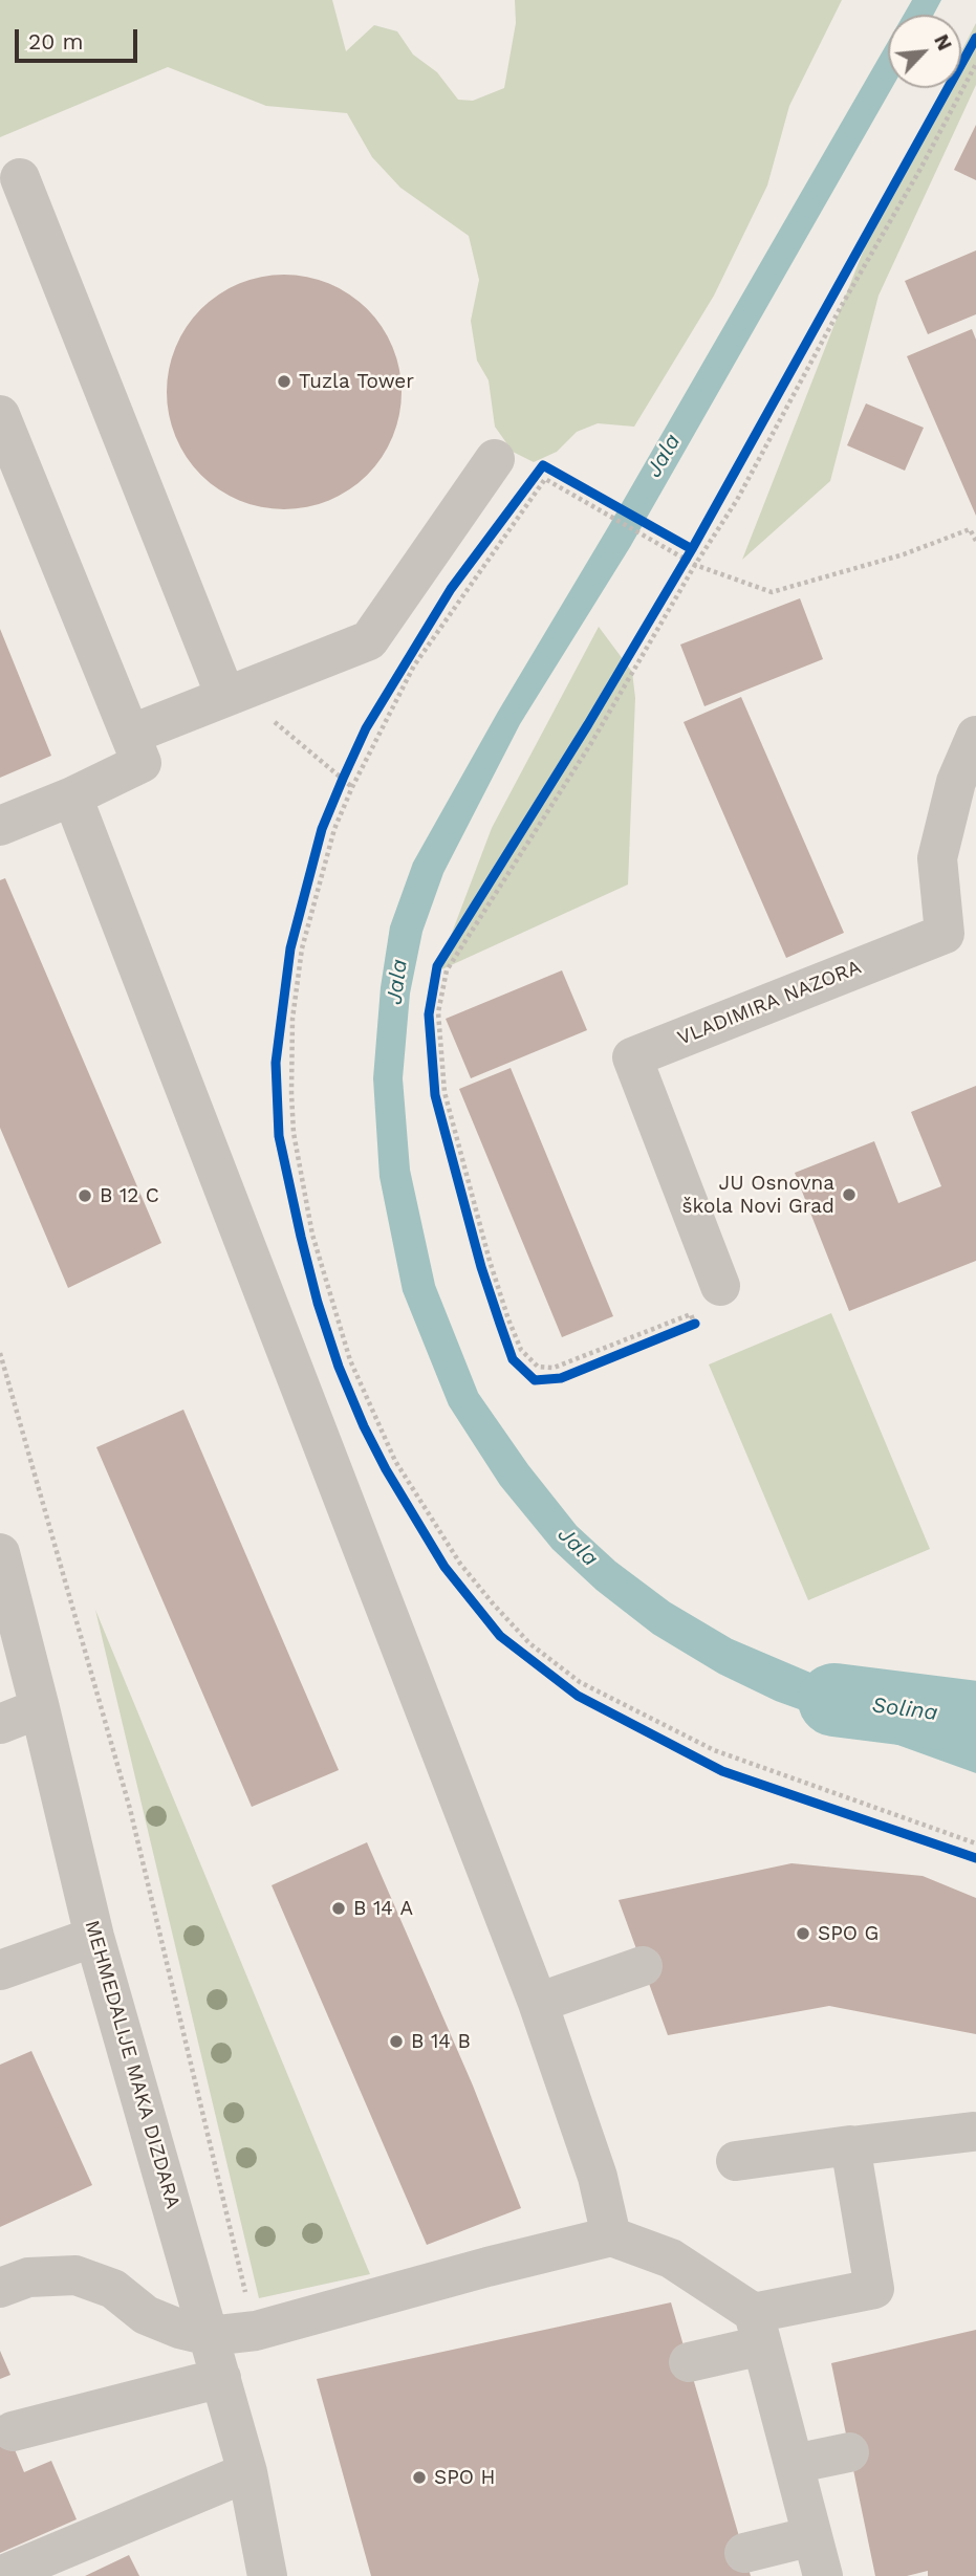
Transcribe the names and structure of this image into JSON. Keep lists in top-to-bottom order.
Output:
{
  "streets": {
    "street": ["VLADIMIRA NAZORA", "MEHMEDALIJE MAKA DIZDARA"]
  },
  "water": ["Jala", "Solina"],
  "places": [
    "Tuzla Tower",
    "JU Osnovna škola Novi Grad",
    "B 12 C",
    "B 14 A",
    "SPO G",
    "B 14 B",
    "SPO H"
  ],
  "scale_bar": "20 m",
  "north": "top right"
}
